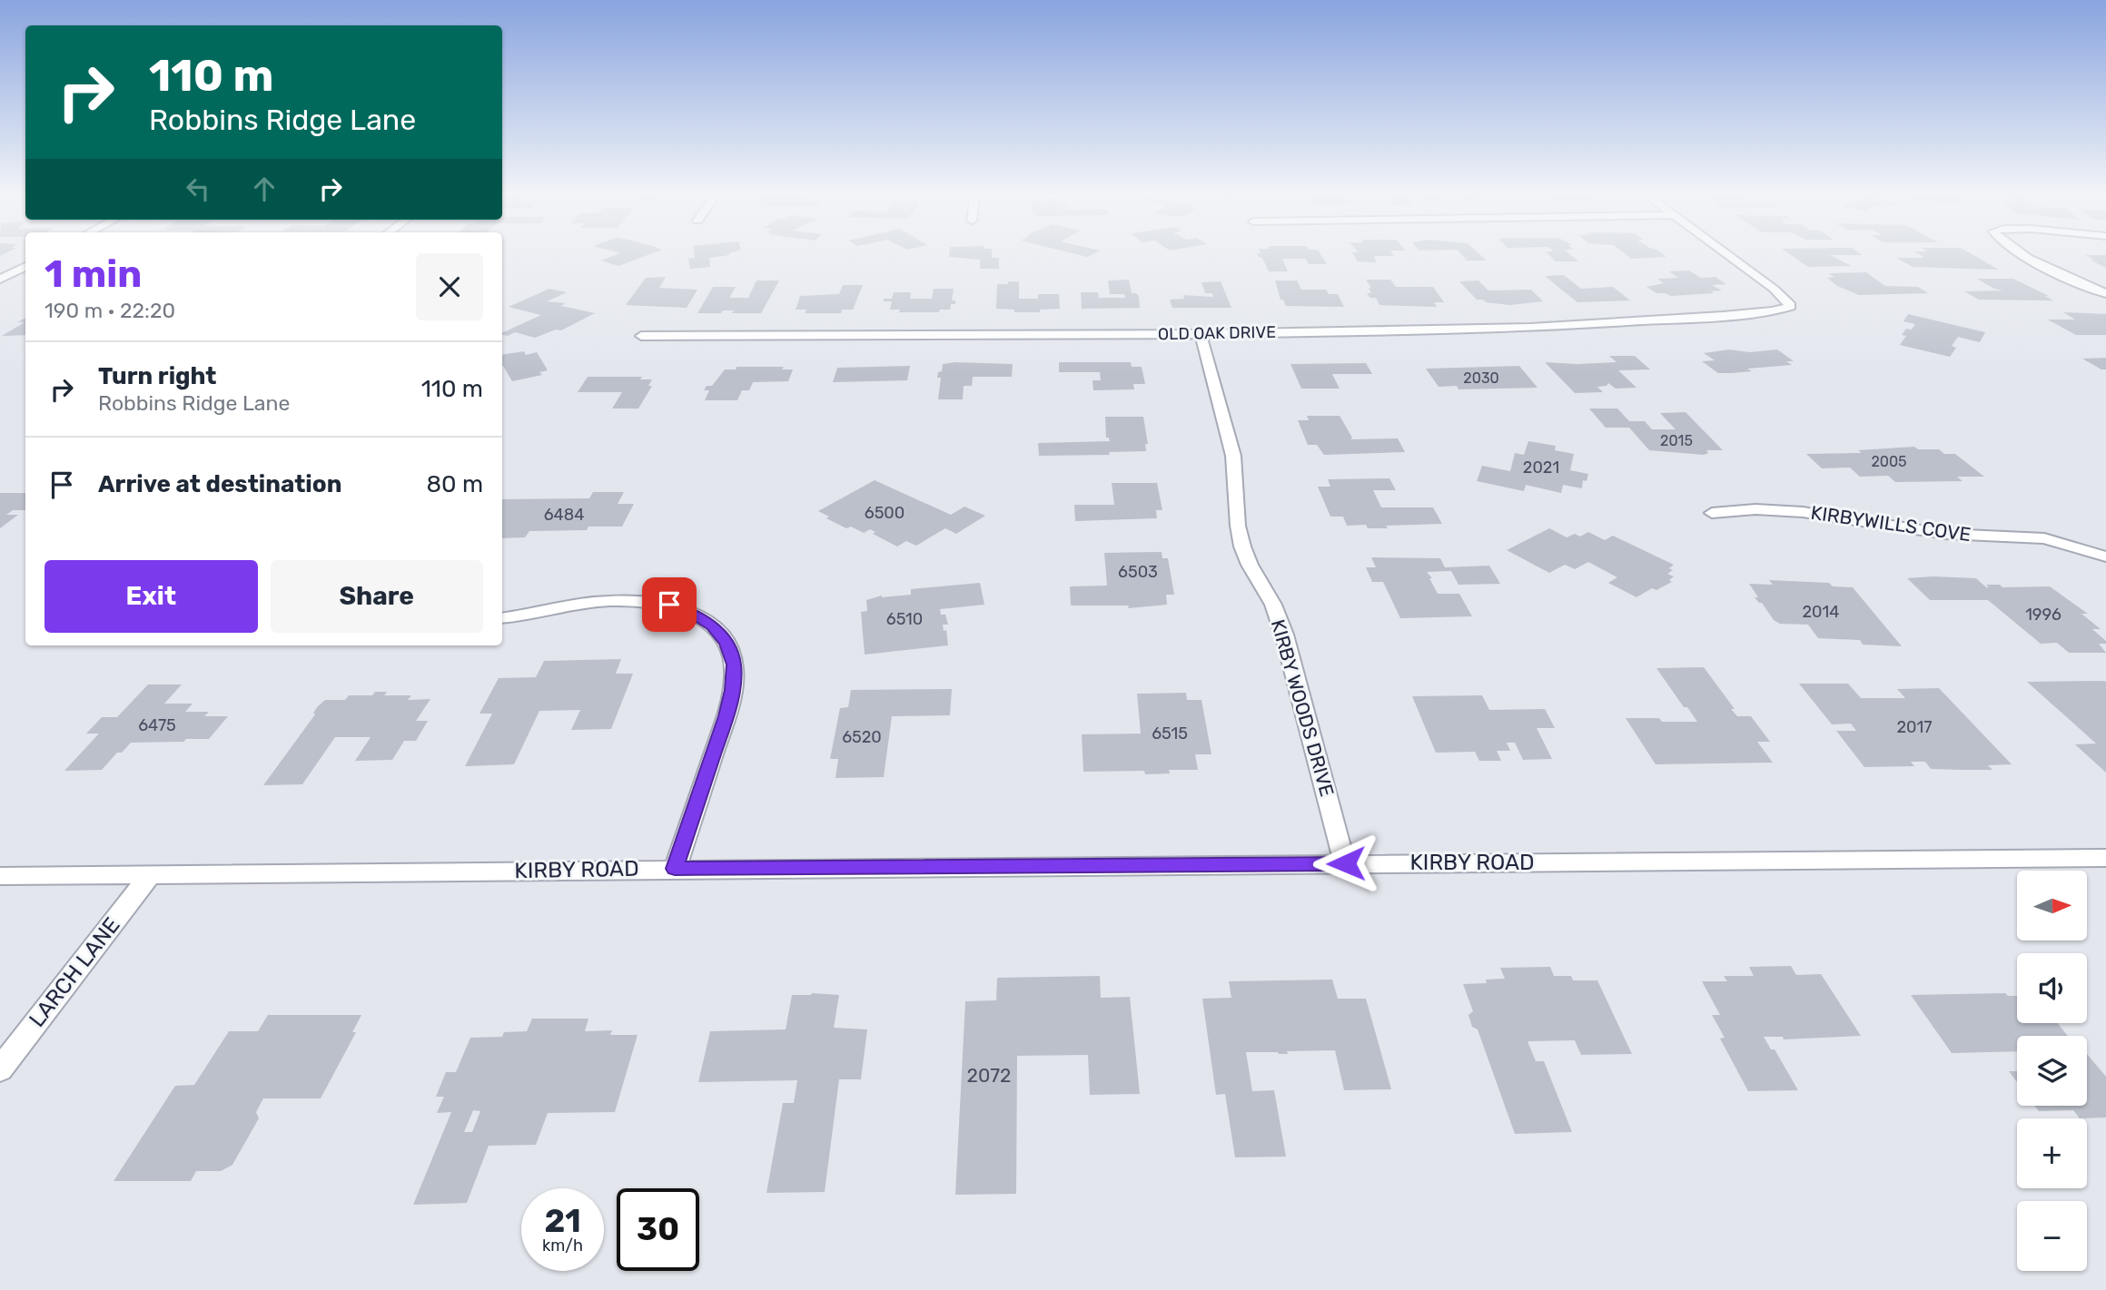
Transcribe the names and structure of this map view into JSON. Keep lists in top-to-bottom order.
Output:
{
  "streets": {
    "street": [
      "OLD OAK DRIVE",
      "KIRBYWILLS COVE",
      "KIRBY WOODS DRIVE",
      "KIRBY ROAD",
      "LARCH LANE"
    ]
  },
  "crossings": [
    ["OLD OAK DRIVE", "KIRBY WOODS DRIVE"],
    ["KIRBY WOODS DRIVE", "KIRBY ROAD"],
    ["KIRBY ROAD", "LARCH LANE"]
  ],
  "house_numbers": [
    "2030",
    "2015",
    "2005",
    "2021",
    "6500",
    "6484",
    "6503",
    "2014",
    "1996",
    "6510",
    "6475",
    "2017",
    "6515",
    "6520",
    "2072"
  ],
  "north": "right",
  "page": {
    "turn": ["110 m", "Robbins Ridge Lane"],
    "heading": ["1 min", "190 m · 22:20"],
    "list": [
      {
        "name": "Turn right",
        "note": "Robbins Ridge Lane",
        "value": "110 m"
      },
      {
        "name": "Arrive at destination",
        "value": "80 m"
      }
    ],
    "buttons": ["Exit", "Share"],
    "map_buttons": ["+", "−"],
    "speed": "21 km/h",
    "limit": "30"
  }
}
